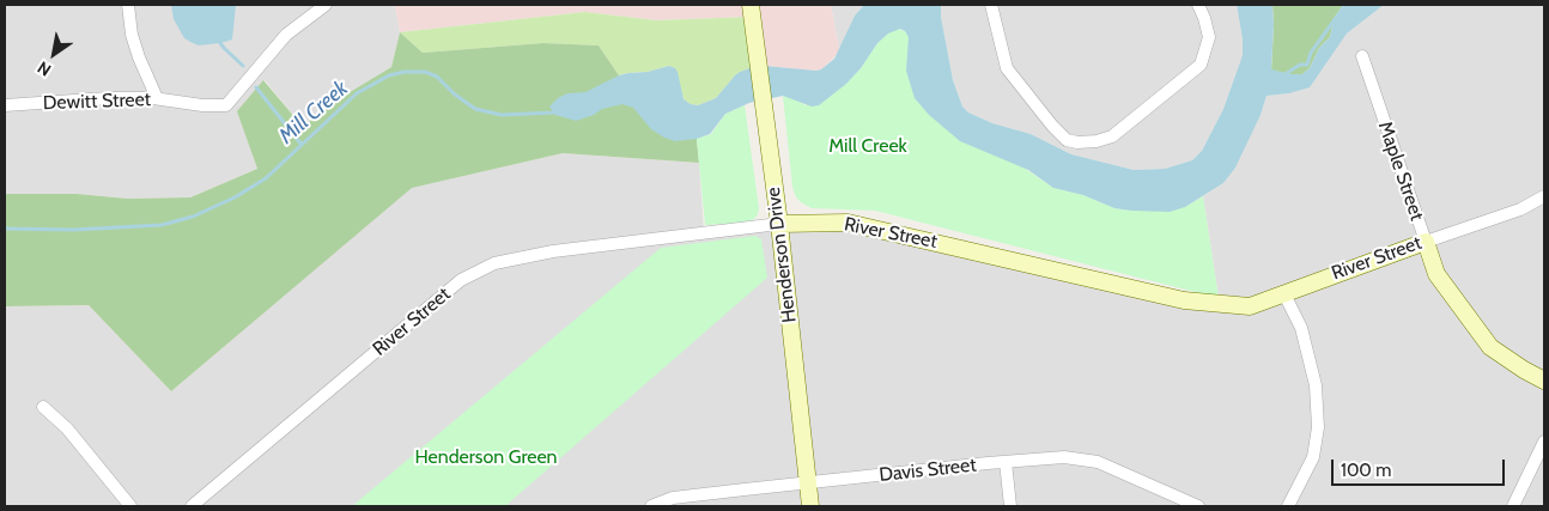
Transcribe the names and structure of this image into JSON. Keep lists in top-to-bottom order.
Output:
{
  "streets": {
    "street": [
      "Dewitt Street",
      "Maple Street",
      "River Street",
      "Henderson Drive",
      "Davis Street"
    ]
  },
  "crossings": [
    ["Maple Street", "River Street"],
    ["River Street", "Henderson Drive"],
    ["Henderson Drive", "Davis Street"]
  ],
  "water": ["Mill Creek"],
  "parks": ["Mill Creek", "Henderson Green"],
  "scale_bar": "100 m",
  "north": "bottom left"
}
